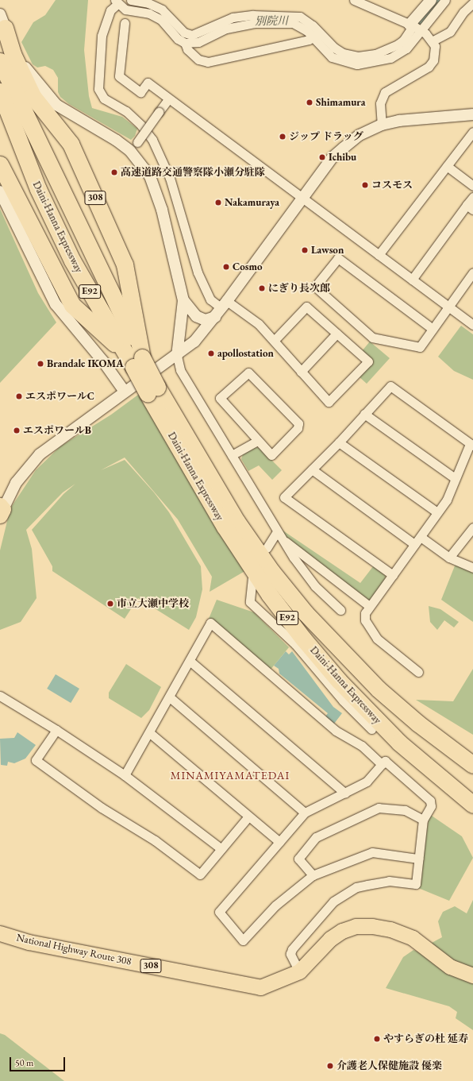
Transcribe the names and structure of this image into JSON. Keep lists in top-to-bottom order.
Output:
{
  "streets": {
    "highway": [
      "308",
      "Daini-Hanna Expressway",
      "E92",
      "National Highway Route 308"
    ]
  },
  "crossings": [
    ["308", "Daini-Hanna Expressway"]
  ],
  "districts": ["MINAMIYAMATEDAI"],
  "water": ["別院川"],
  "places": [
    "Shimamura",
    "ジップ ドラッグ",
    "Ichibu",
    "高速道路交通警察隊小瀬分駐隊",
    "コスモス",
    "Nakamuraya",
    "Lawson",
    "Cosmo",
    "にぎり長次郎",
    "apollostation",
    "Brandale IKOMA",
    "エスポワールC",
    "エスポワールB",
    "市立大瀬中学校",
    "やすらぎの杜 延寿",
    "介護老人保健施設 優楽"
  ],
  "scale_bar": "50 m"
}
